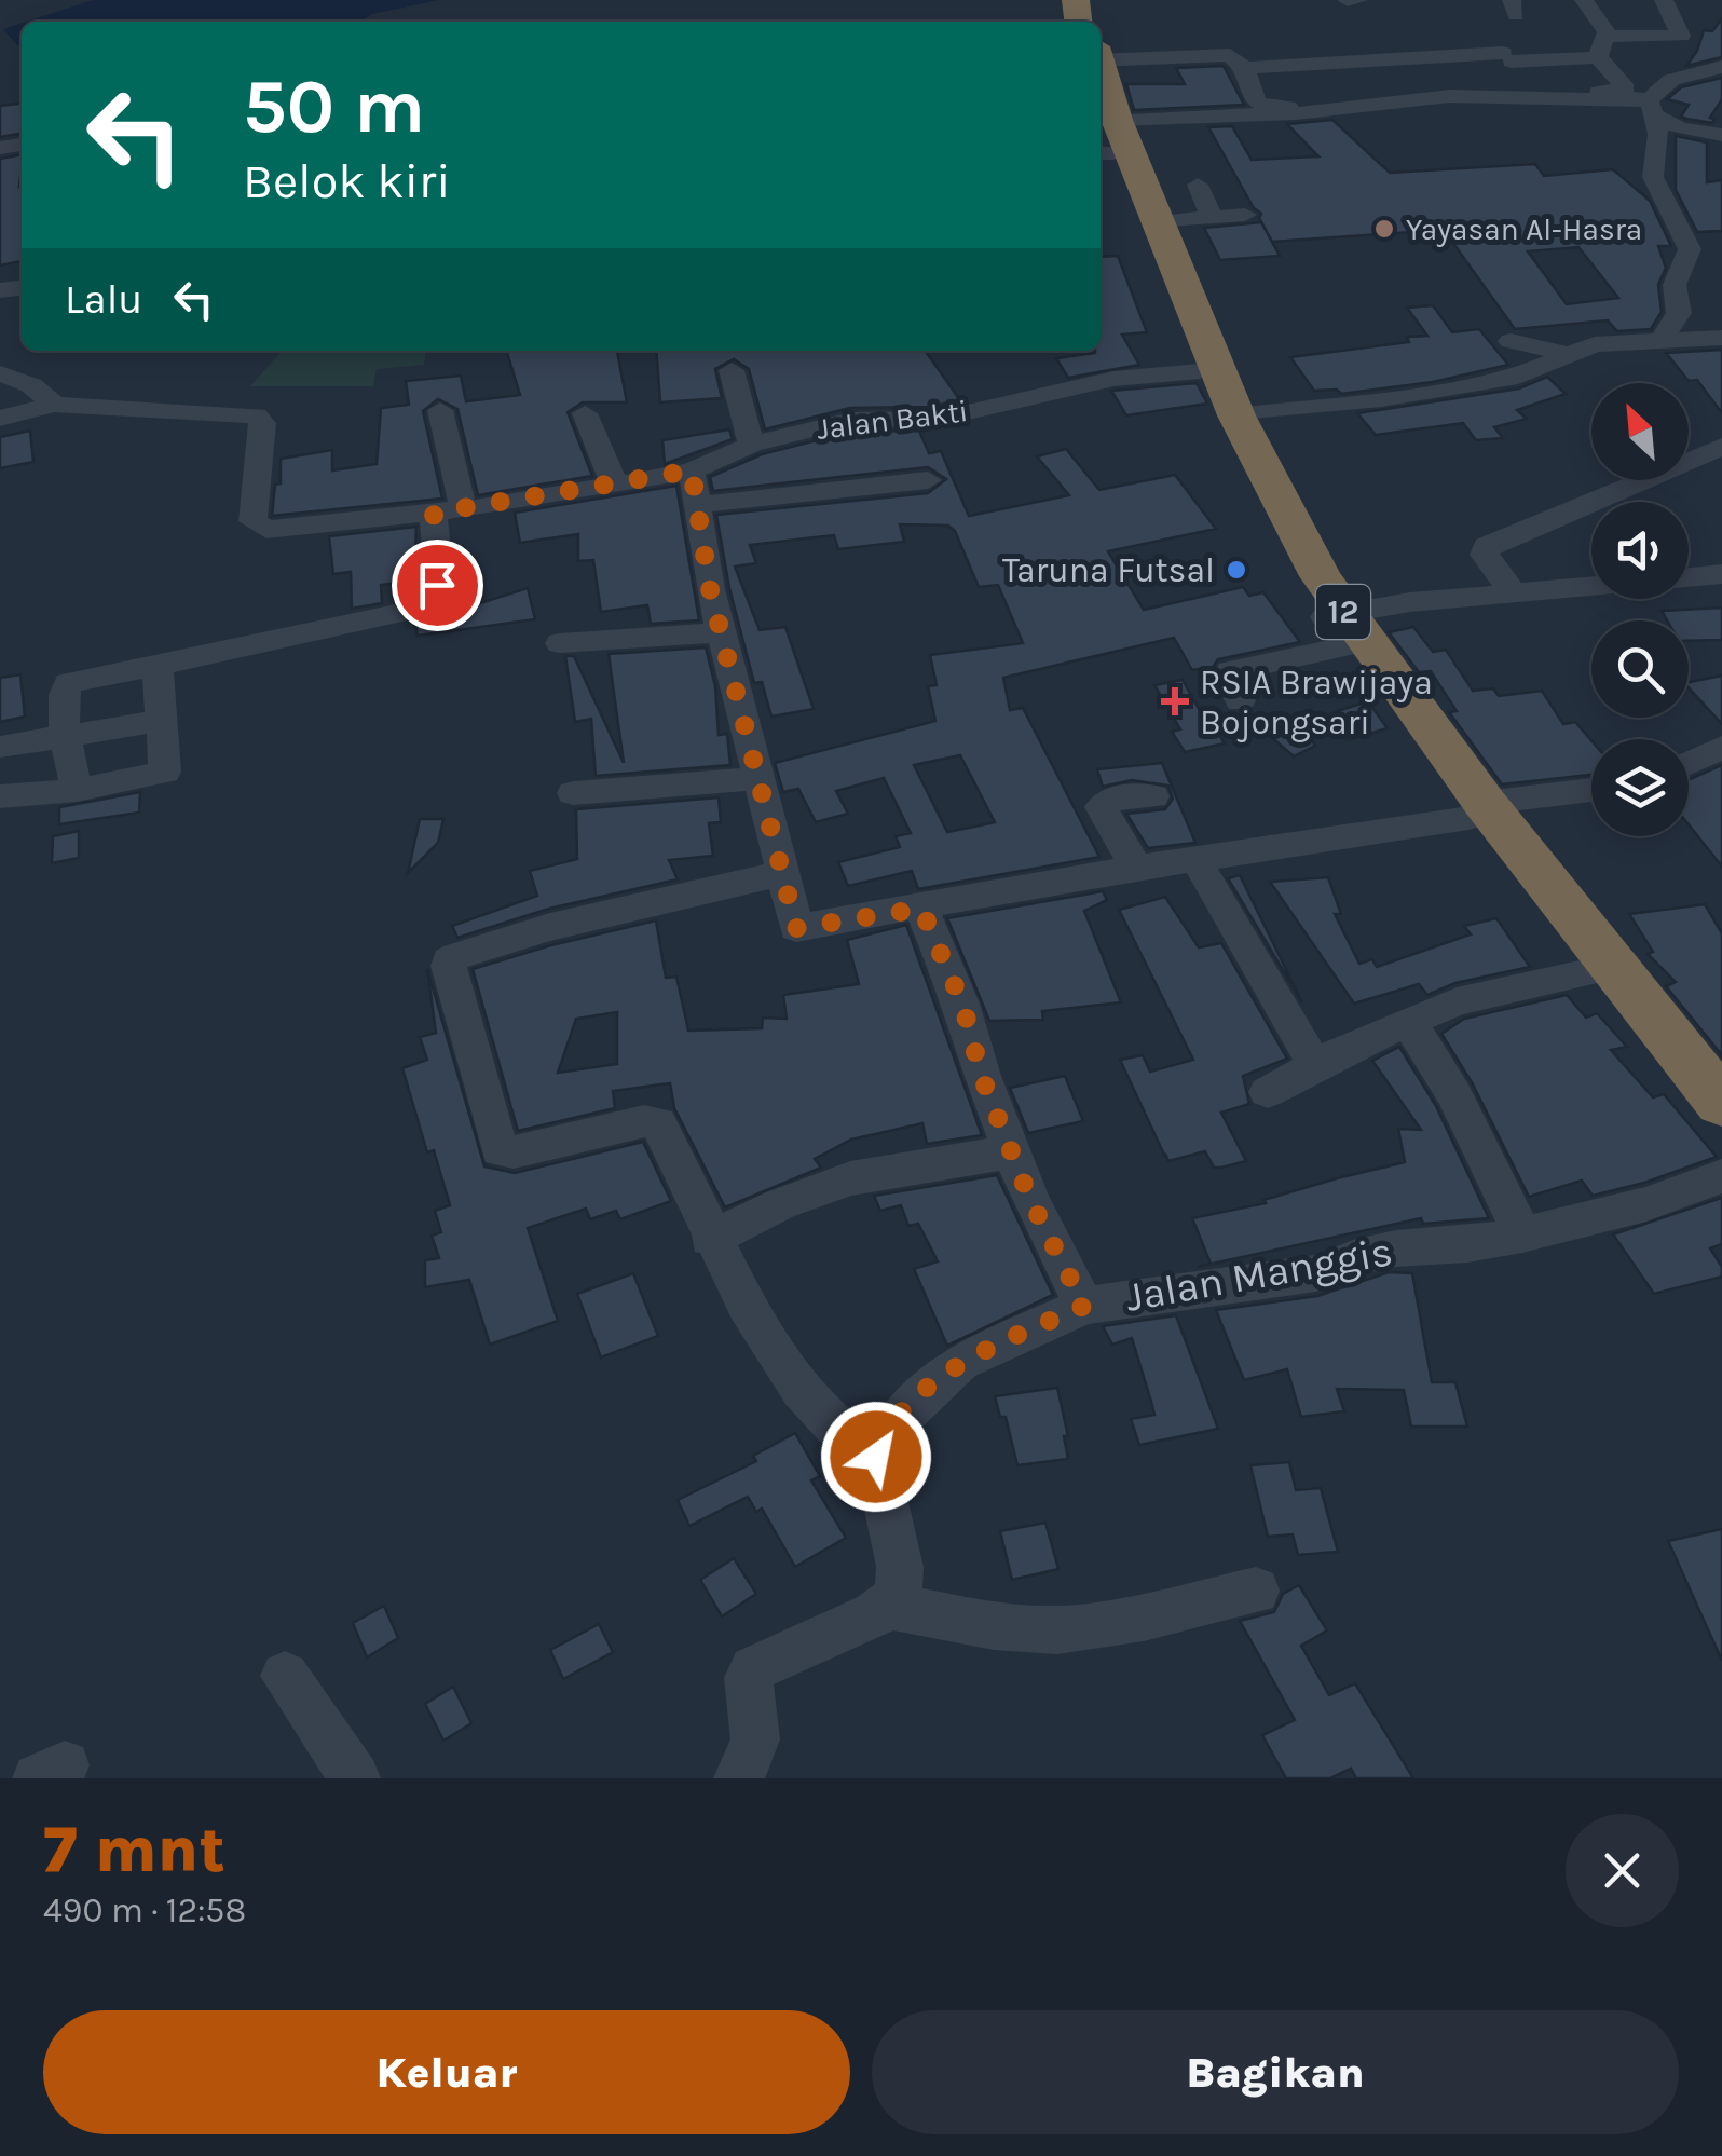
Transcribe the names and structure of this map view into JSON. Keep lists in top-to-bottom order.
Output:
{
  "streets": {
    "highway": ["12"],
    "street": ["Jalan Bakti", "Jalan Manggis"]
  },
  "crossings": [
    ["Jalan Bakti", "12"]
  ],
  "places": {
    "other": ["Yayasan Al-Hasra", "Taruna Futsal"],
    "health": ["RSIA Brawijaya Bojongsari"]
  },
  "north": "top left",
  "page": {
    "turn": ["50 m", "Belok kiri"],
    "then": "Lalu",
    "heading": ["7 mnt", "490 m · 12:58"],
    "buttons": ["Keluar", "Bagikan"]
  }
}
